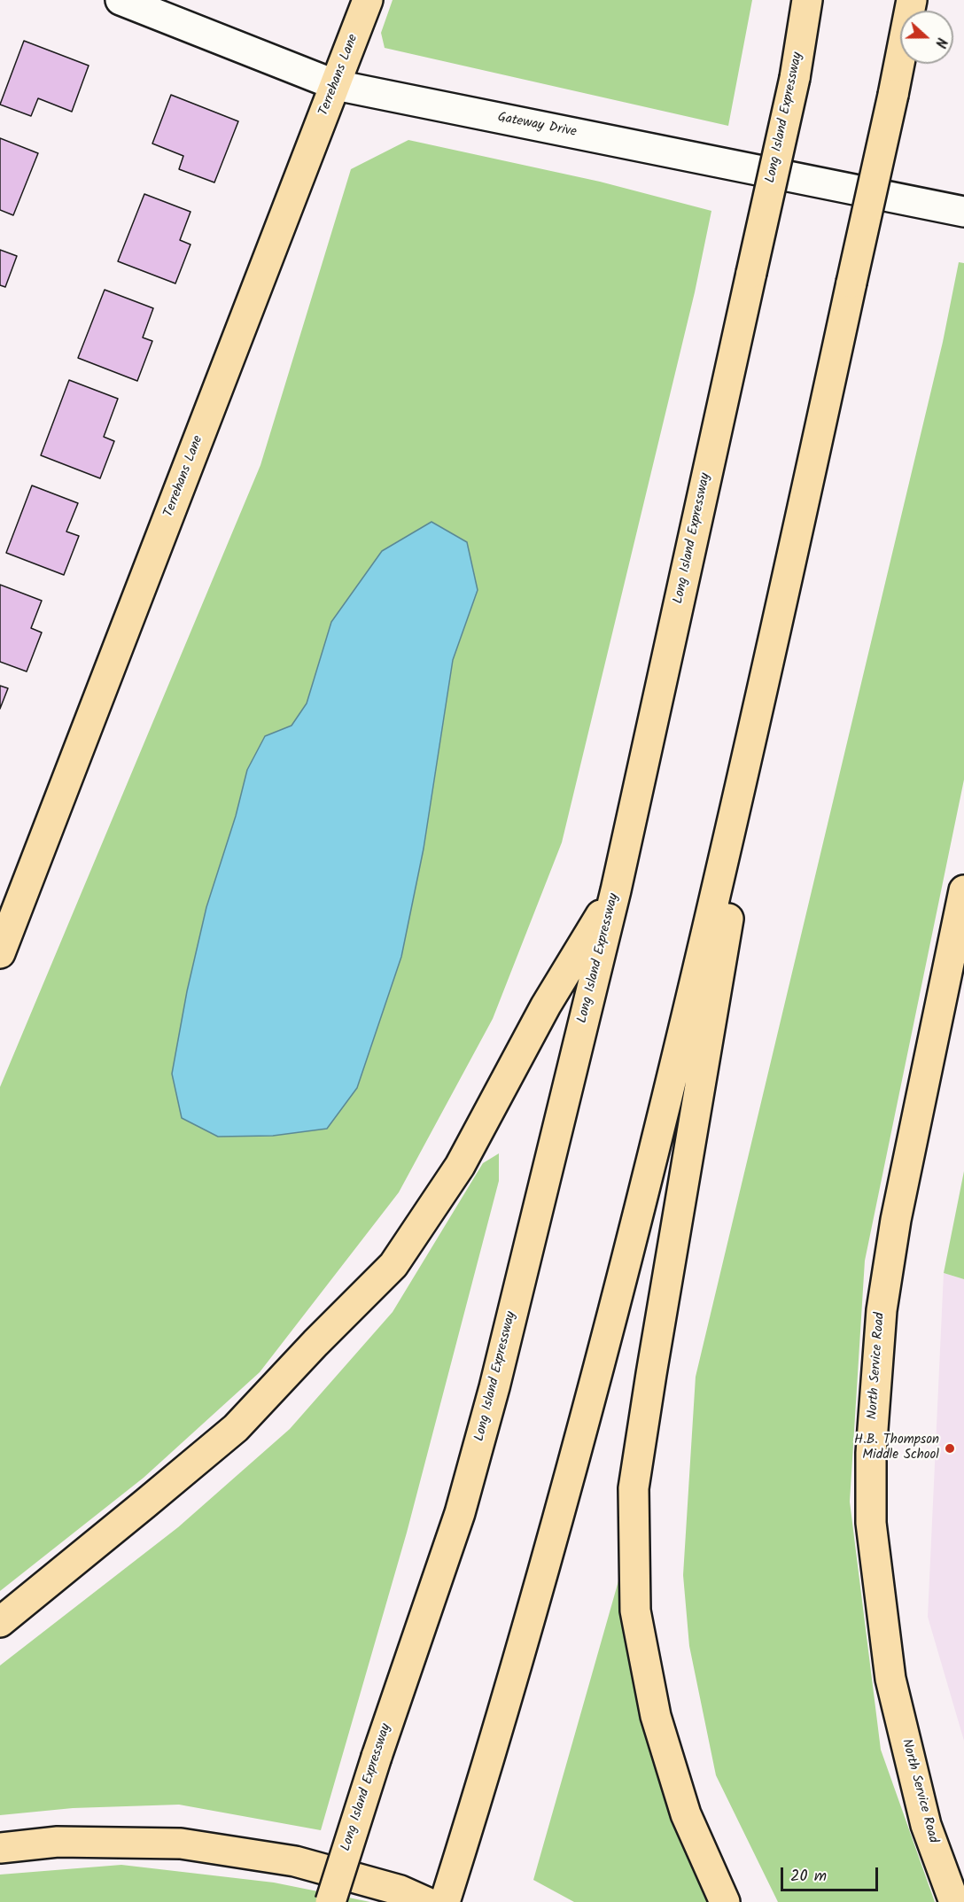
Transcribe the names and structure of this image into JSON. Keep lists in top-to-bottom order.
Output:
{
  "streets": {
    "main road": ["Terrehans Lane", "Long Island Expressway", "North Service Road"],
    "street": ["Gateway Drive"]
  },
  "crossings": [
    ["Terrehans Lane", "Gateway Drive"]
  ],
  "places": ["H.B. Thompson Middle School"],
  "scale_bar": "20 m",
  "north": "right"
}
